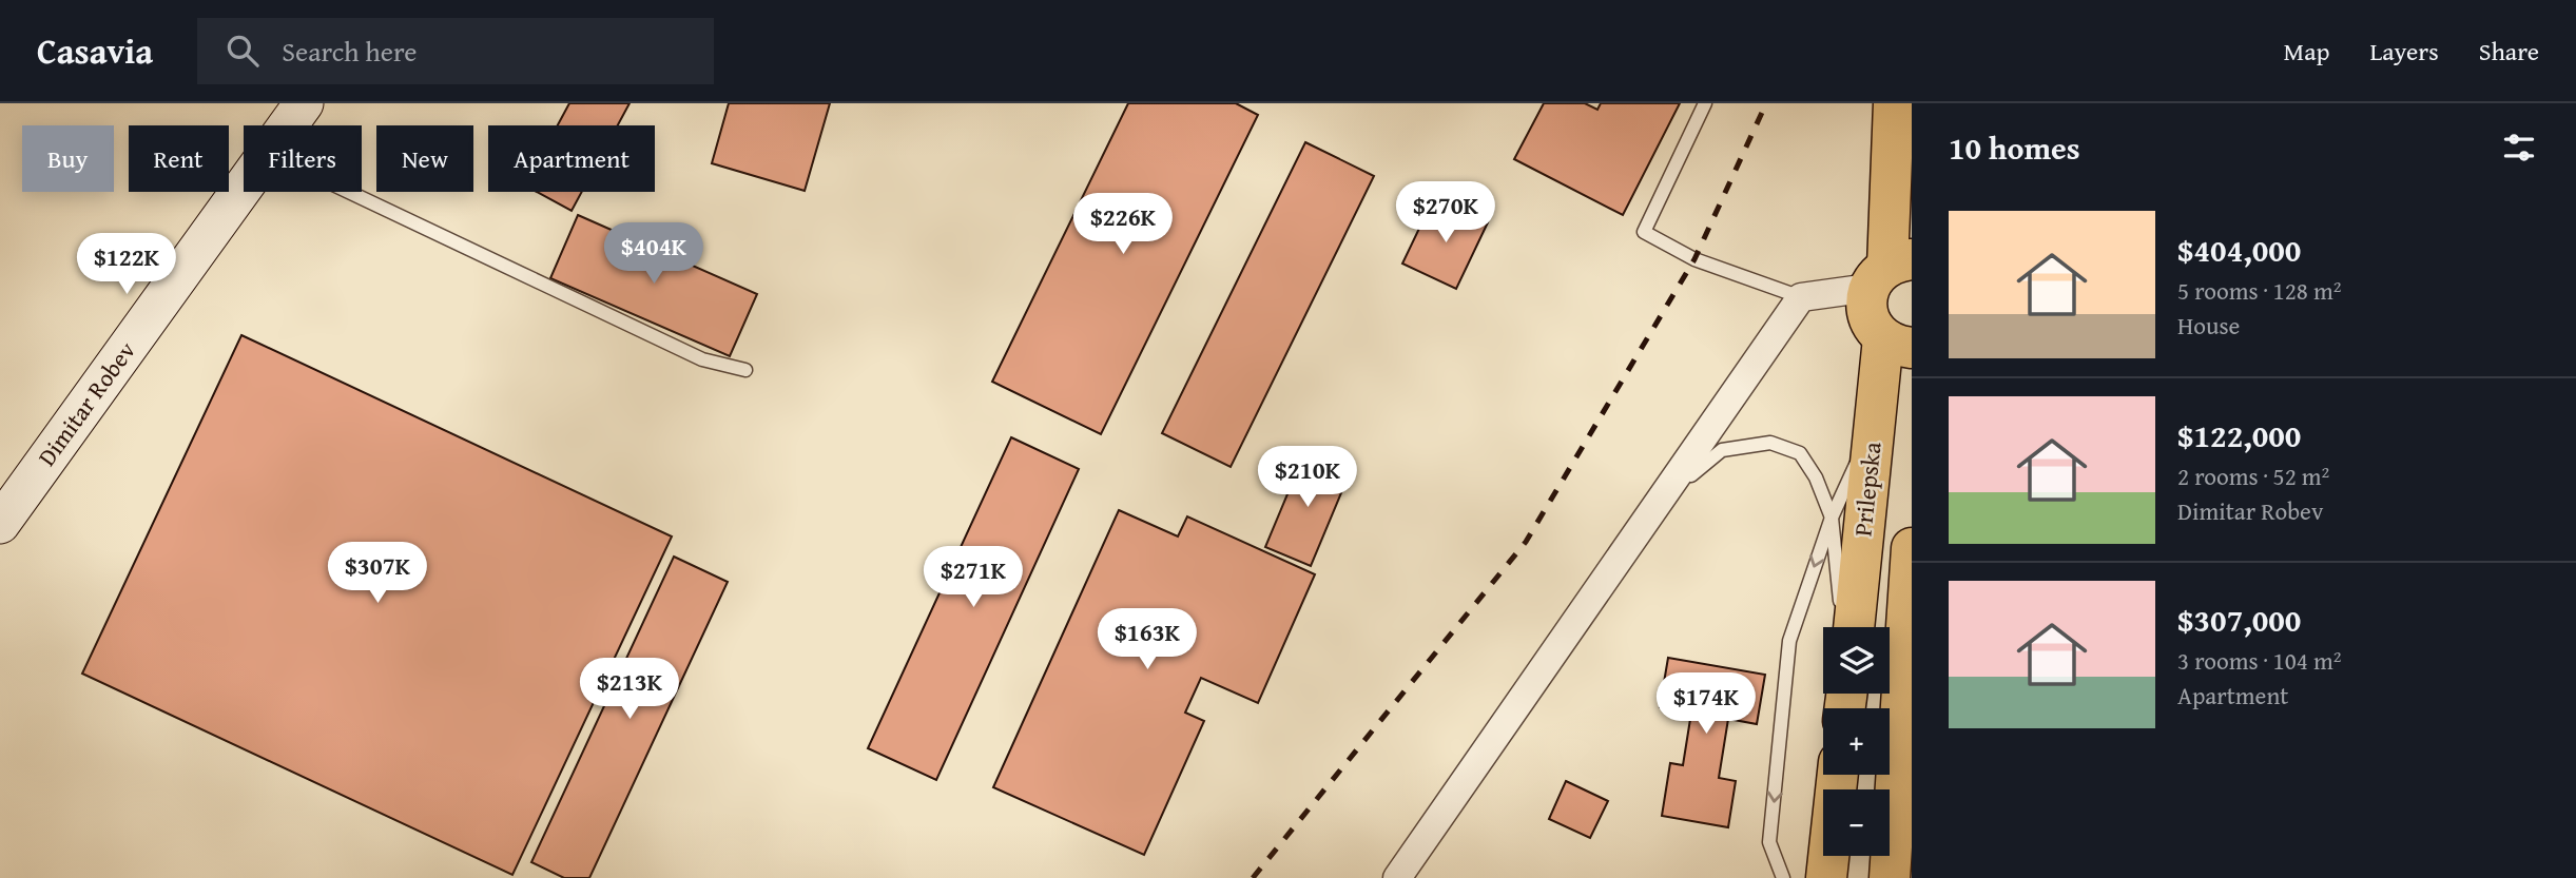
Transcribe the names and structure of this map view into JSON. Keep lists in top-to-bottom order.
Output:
{
  "streets": {
    "main road": ["Prilepska"],
    "street": ["Dimitar Robev"]
  },
  "page": {
    "header": "Casavia",
    "search": "Search here",
    "nav": ["Map", "Layers", "Share"],
    "heading": "10 homes",
    "chip": [
      "Buy",
      "Rent",
      "Filters",
      "New",
      "Apartment"
    ],
    "price": [
      "$270K",
      "$226K",
      "$404K",
      "$122K",
      "$210K",
      "$307K",
      "$271K",
      "$163K",
      "$213K",
      "$174K"
    ],
    "list": [
      {
        "name": "$404,000",
        "note": "5 rooms · 128 m² · House"
      },
      {
        "name": "$122,000",
        "note": "2 rooms · 52 m² · Dimitar Robev"
      },
      {
        "name": "$307,000",
        "note": "3 rooms · 104 m² · Apartment"
      }
    ],
    "map_buttons": ["+", "−"]
  }
}
